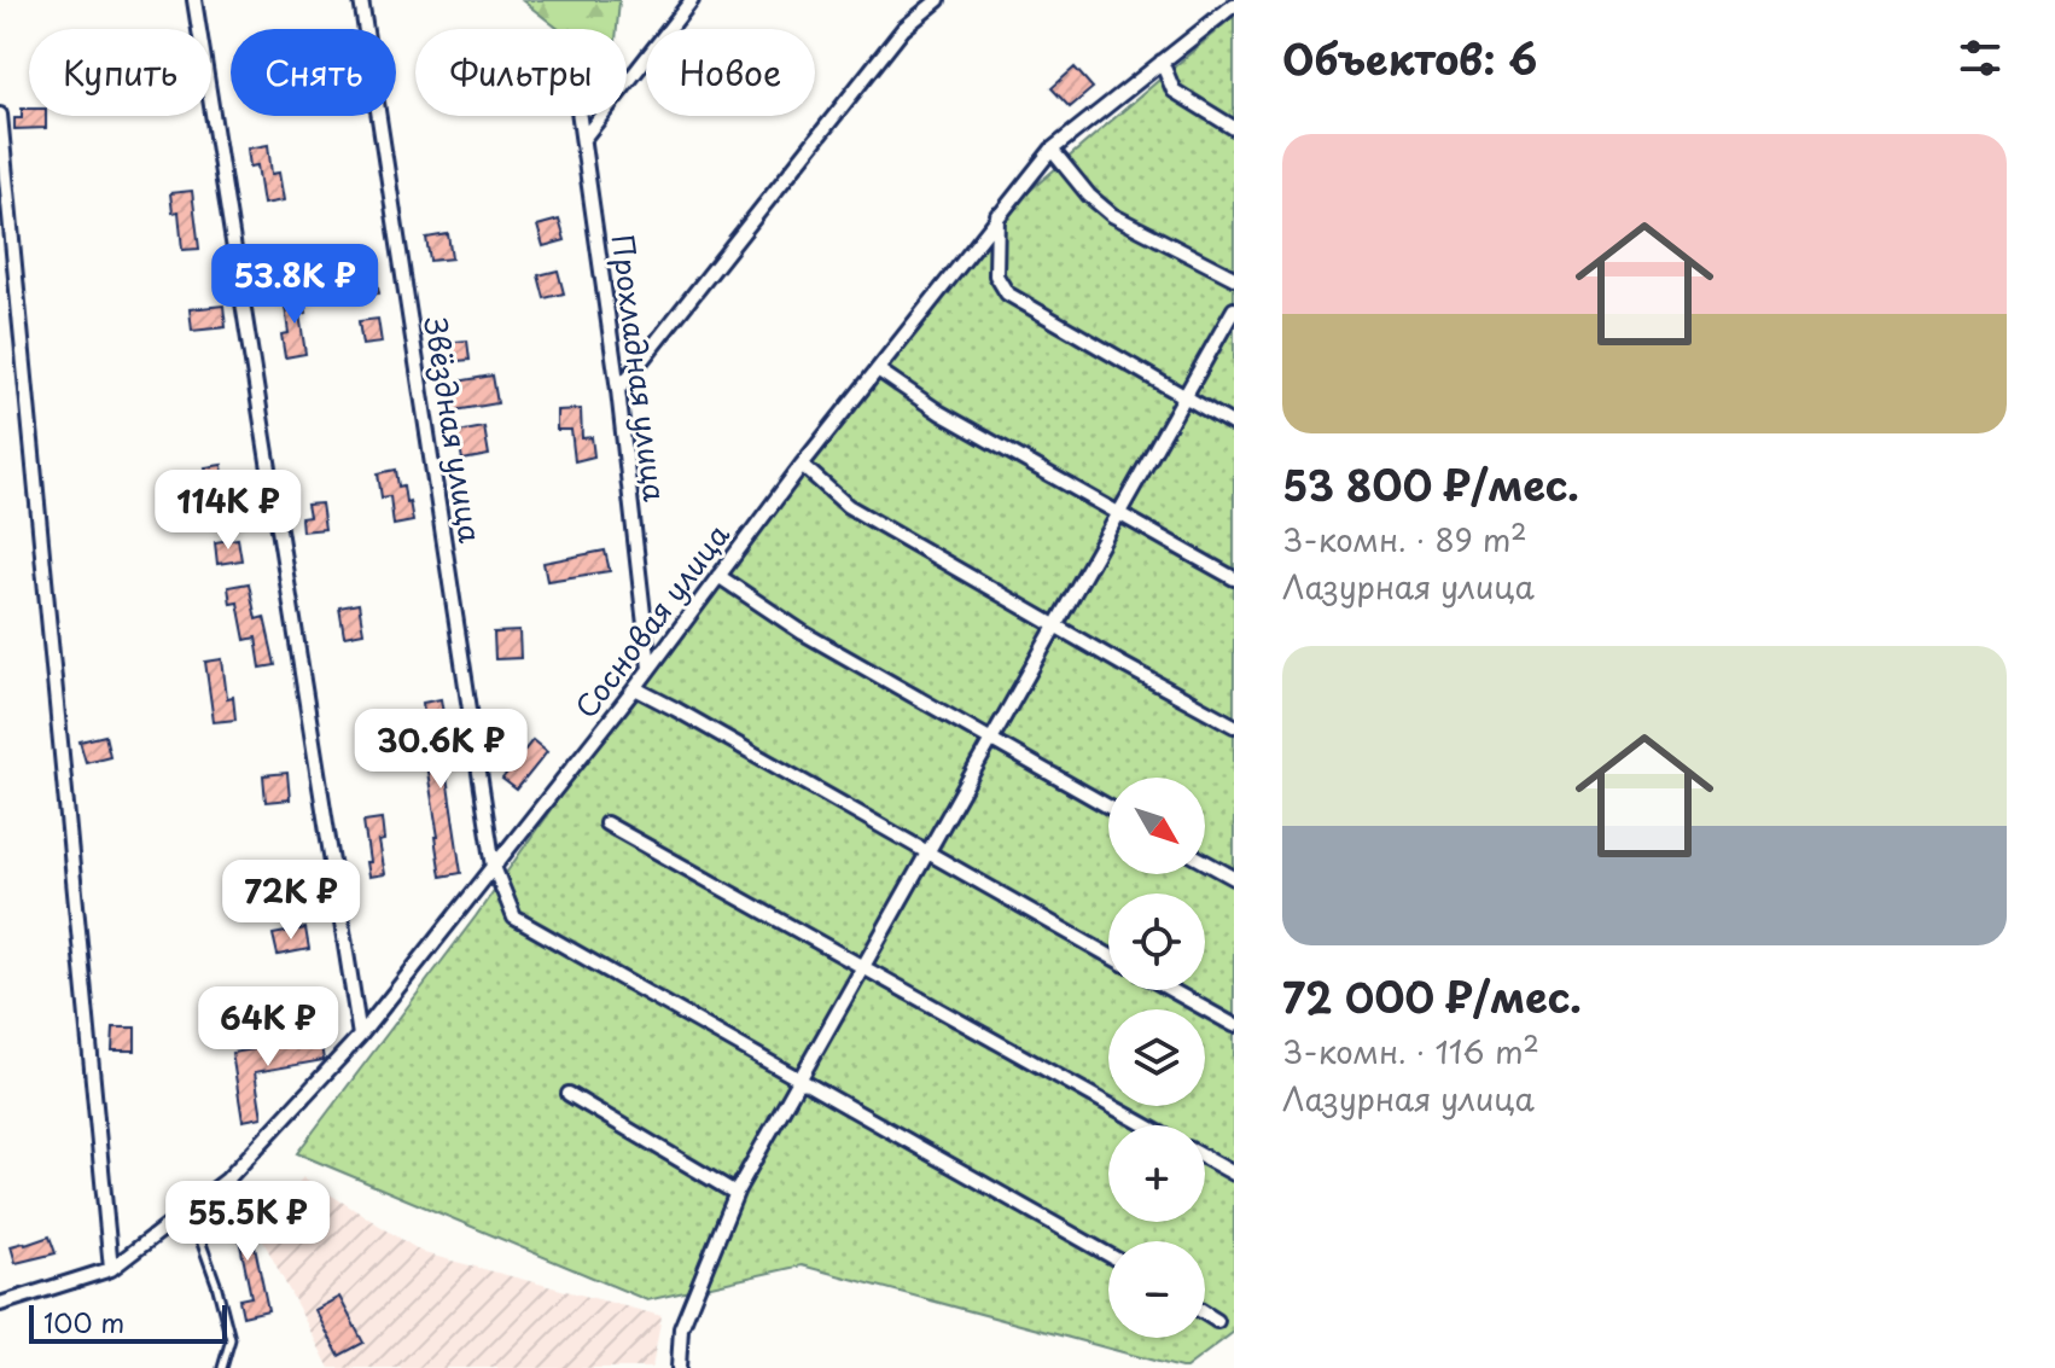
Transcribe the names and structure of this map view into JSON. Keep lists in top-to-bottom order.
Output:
{
  "streets": {
    "street": ["Прохладная улица", "Звёздная улица", "Сосновая улица"]
  },
  "crossings": [
    ["Прохладная улица", "Сосновая улица"],
    ["Звёздная улица", "Сосновая улица"]
  ],
  "scale_bar": "100 m",
  "north": "bottom right",
  "page": {
    "heading": "Объектов: 6",
    "chip": [
      "Купить",
      "Снять",
      "Фильтры",
      "Новое"
    ],
    "list": [
      {
        "name": "53 800 ₽/мес.",
        "note": "3-комн. · 89 m² · Лазурная улица"
      },
      {
        "name": "72 000 ₽/мес.",
        "note": "3-комн. · 116 m² · Лазурная улица"
      }
    ],
    "price": [
      "53.8K ₽",
      "114K ₽",
      "30.6K ₽",
      "72K ₽",
      "64K ₽",
      "55.5K ₽"
    ],
    "map_buttons": ["+", "−"],
    "scale": "100 m"
  }
}
